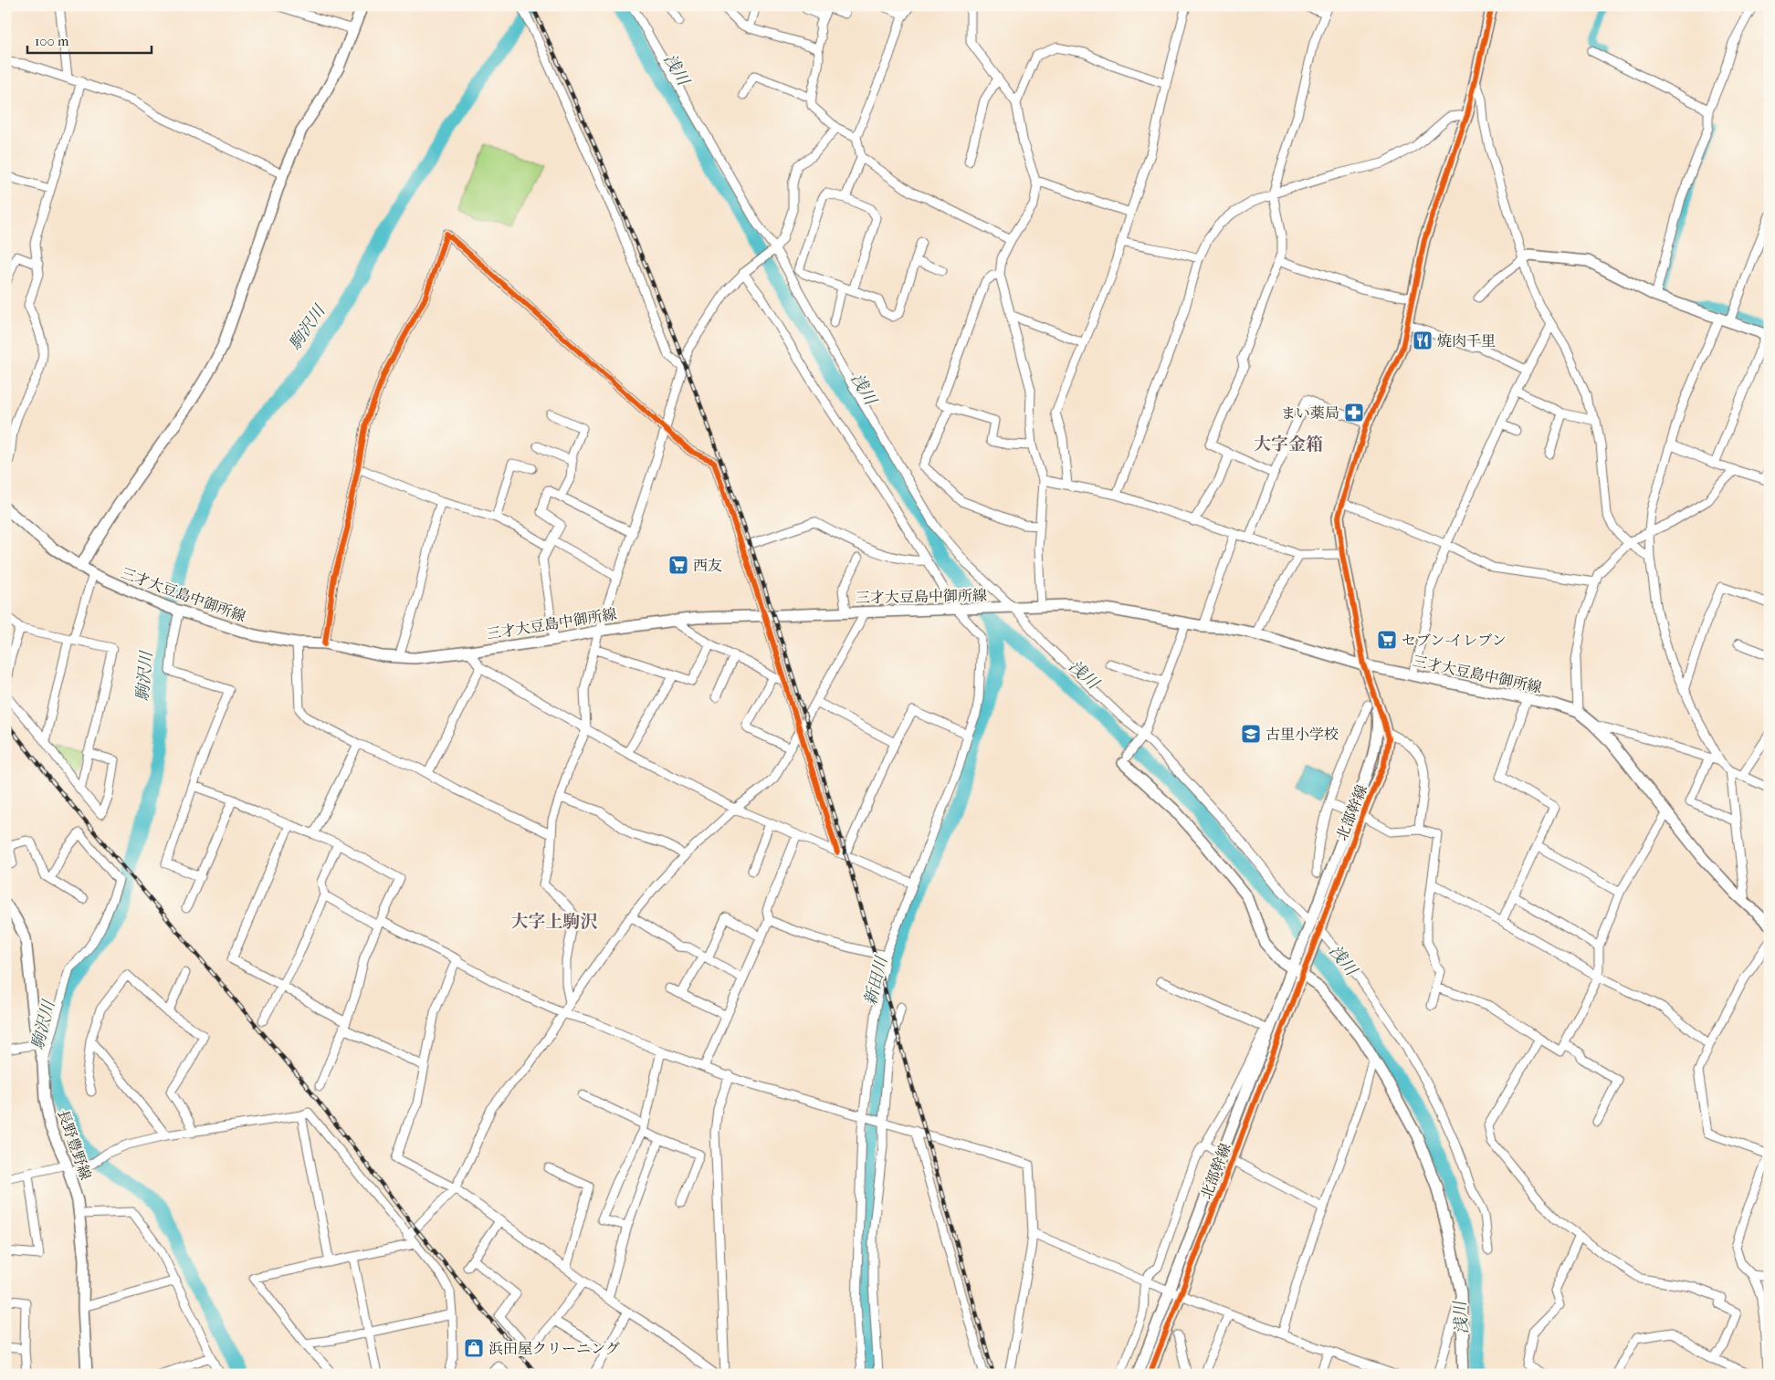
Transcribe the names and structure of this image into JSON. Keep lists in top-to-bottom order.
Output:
{
  "streets": {
    "street": ["三才大豆島中御所線", "北部幹線", "長野豊野線"]
  },
  "districts": ["大字金箱", "大字上駒沢"],
  "water": ["浅川", "駒沢川", "新田川"],
  "places": {
    "restaurant": ["焼肉千里"],
    "pharmacy": ["まい薬局"],
    "supermarket": ["西友", "セブン-イレブン"],
    "school or university": ["古里小学校"],
    "shop": ["浜田屋クリーニング"]
  },
  "scale_bar": "100 m"
}
